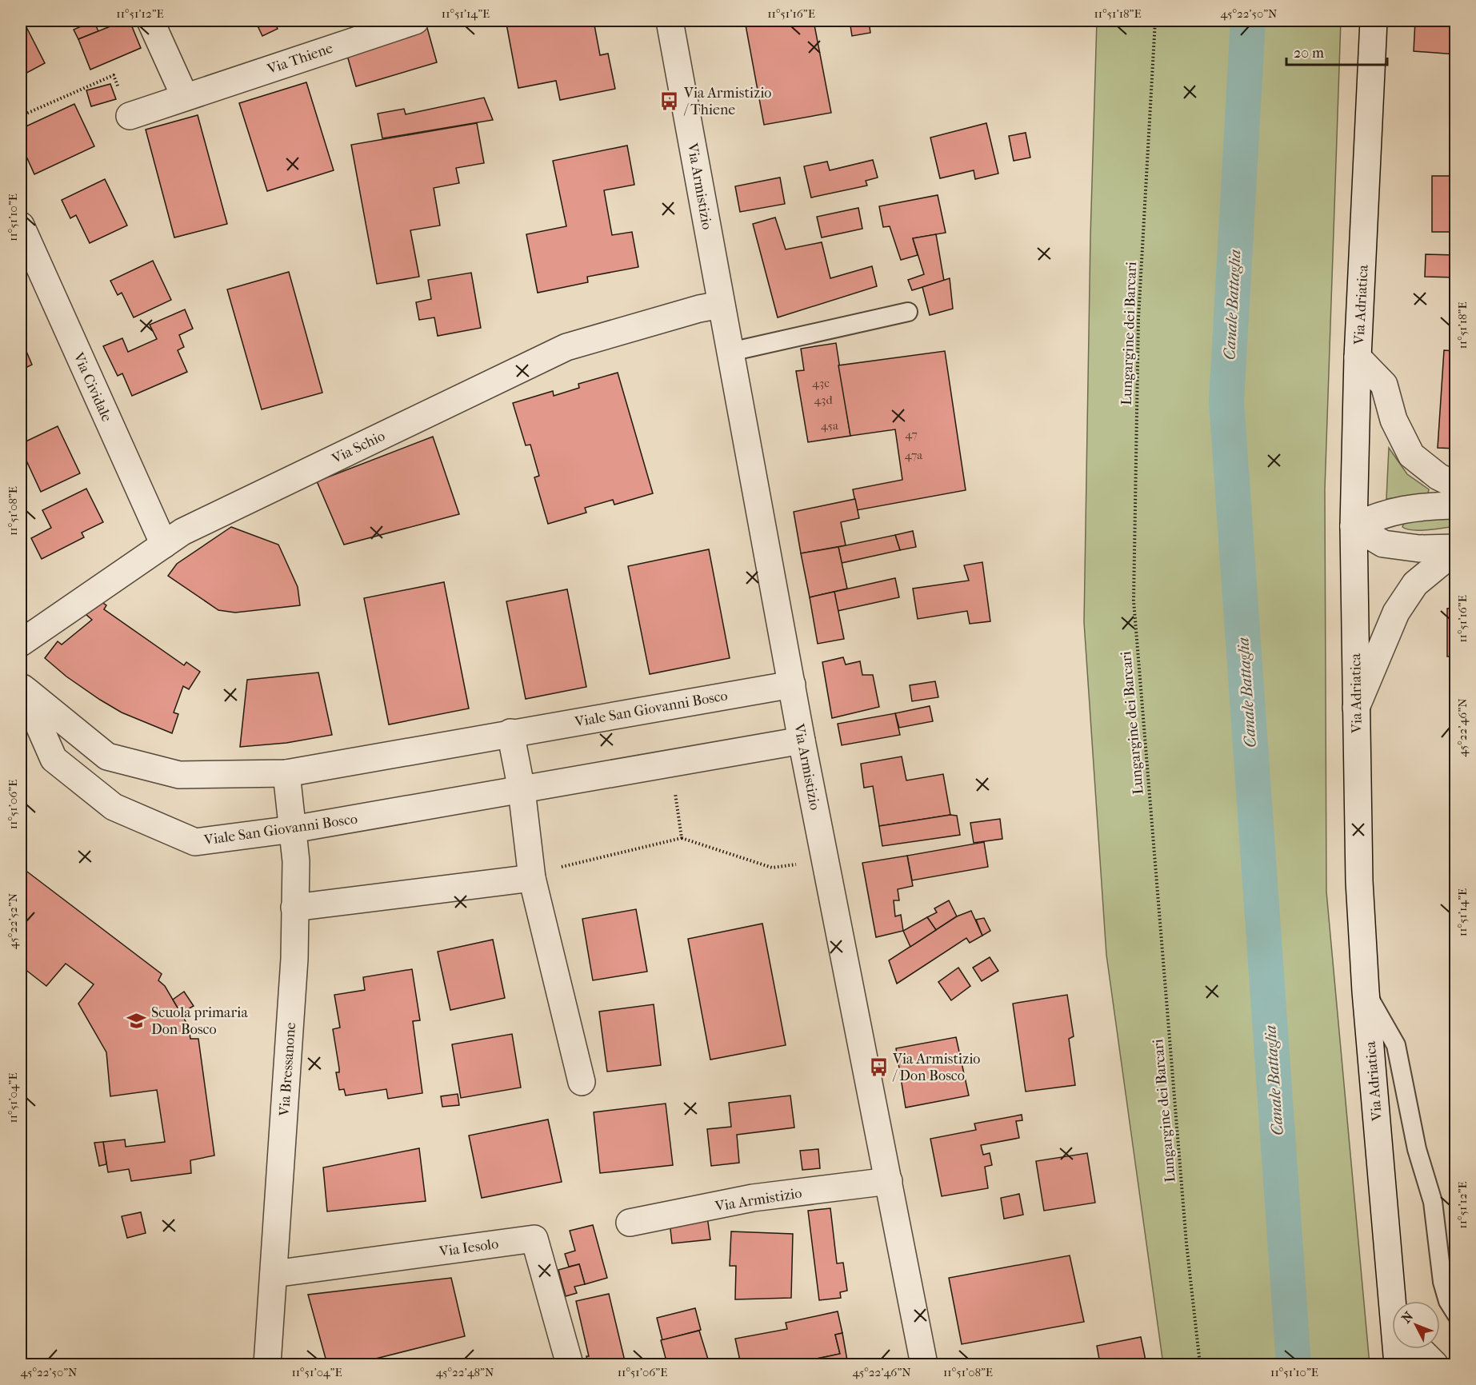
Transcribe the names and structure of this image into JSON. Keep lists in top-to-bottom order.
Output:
{
  "streets": {
    "street": [
      "Via Thiene",
      "Via Armistizio",
      "Via Adriatica",
      "Via Cividale",
      "Via Schio",
      "Viale San Giovanni Bosco",
      "Via Bressanone",
      "Via Iesolo"
    ],
    "path": ["Lungargine dei Barcari"]
  },
  "crossings": [
    ["Via Armistizio", "Via Schio"],
    ["Via Armistizio", "Viale San Giovanni Bosco"],
    ["Via Cividale", "Via Schio"],
    ["Viale San Giovanni Bosco", "Via Bressanone"],
    ["Via Bressanone", "Via Iesolo"]
  ],
  "water": ["Canale Battaglia"],
  "places": {
    "bus stop": ["Via Armistizio / Thiene", "Via Armistizio / Don Bosco"],
    "school or university": ["Scuola primaria Don Bosco"]
  },
  "house_numbers": [
    "43c",
    "43d",
    "45a",
    "47",
    "47a"
  ],
  "scale_bar": "20 m",
  "north": "top left",
  "coordinates": [
    "11°51'12\"E",
    "11°51'14\"E",
    "11°51'16\"E",
    "11°51'18\"E",
    "45°22'50\"N",
    "11°51'10\"E",
    "11°51'08\"E",
    "45°22'46\"N",
    "11°51'06\"E",
    "45°22'52\"N",
    "11°51'04\"E",
    "45°22'48\"N"
  ]
}
